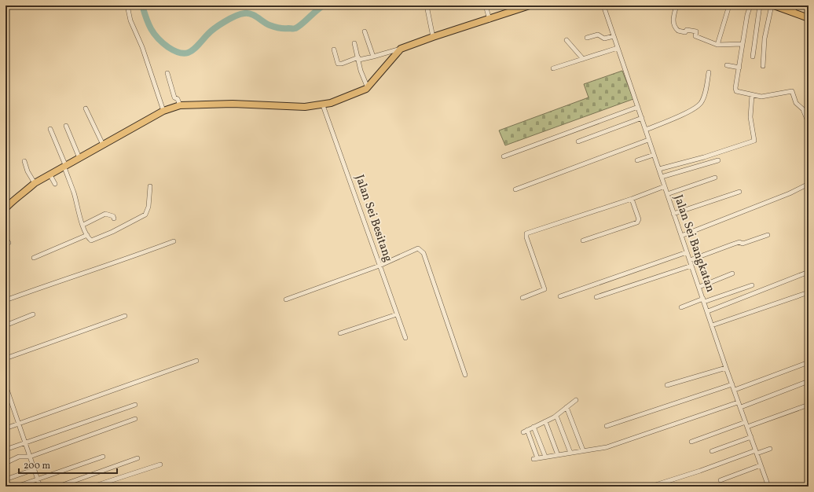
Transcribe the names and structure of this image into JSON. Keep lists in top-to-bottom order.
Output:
{
  "streets": {
    "street": ["Jalan Sei Besitang", "Jalan Sei Bangkatan"]
  },
  "scale_bar": "200 m"
}
